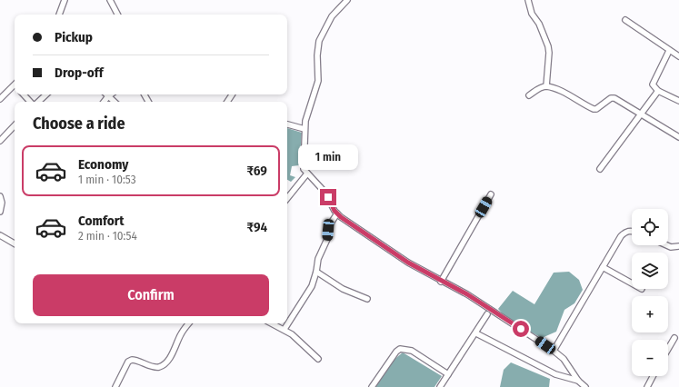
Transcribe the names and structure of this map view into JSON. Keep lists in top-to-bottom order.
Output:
{
  "page": {
    "banner": ["Pickup", "Drop-off"],
    "heading": "Choose a ride",
    "bubble": "1 min",
    "list": [
      {
        "name": "Economy",
        "note": "1 min · 10:53",
        "value": "₹69"
      },
      {
        "name": "Comfort",
        "note": "2 min · 10:54",
        "value": "₹94"
      }
    ],
    "map_buttons": ["+", "−"],
    "buttons": "Confirm"
  }
}
